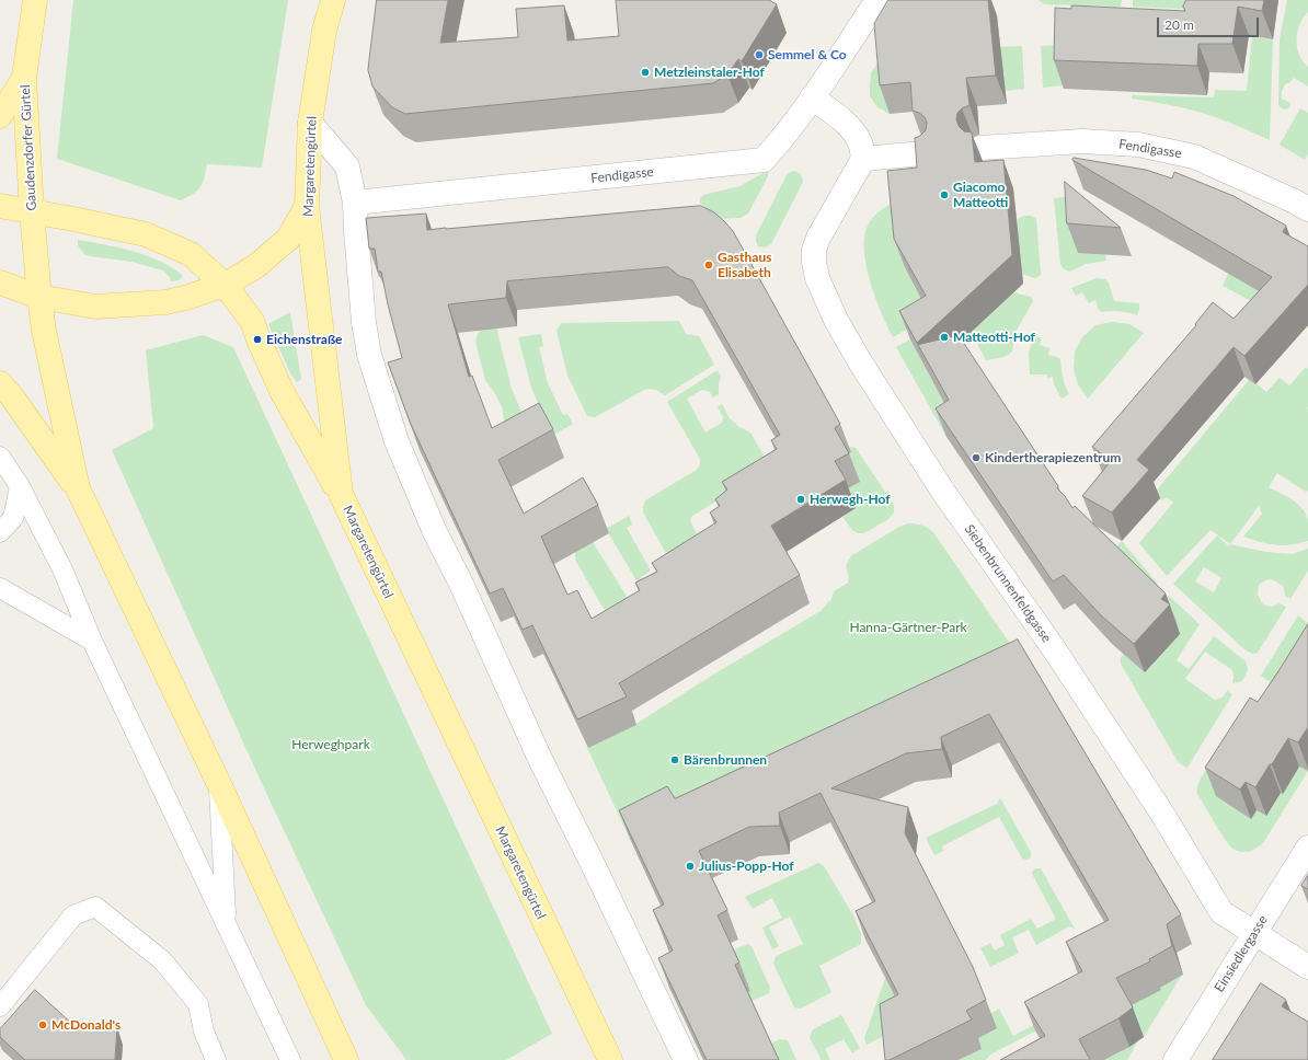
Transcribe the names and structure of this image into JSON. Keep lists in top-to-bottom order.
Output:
{
  "streets": {
    "main road": ["Gaudenzdorfer Gürtel", "Margaretengürtel"],
    "street": ["Fendigasse", "Siebenbrunnenfeldgasse", "Einsiedlergasse"]
  },
  "crossings": [
    ["Siebenbrunnenfeldgasse", "Einsiedlergasse"]
  ],
  "parks": ["Hanna-Gärtner-Park", "Herweghpark"],
  "places": [
    "Semmel & Co",
    "Metzleinstaler-Hof",
    "Giacomo Matteotti",
    "Gasthaus Elisabeth",
    "Matteotti-Hof",
    "Eichenstraße",
    "Kindertherapiezentrum",
    "Herwegh-Hof",
    "Bärenbrunnen",
    "Julius-Popp-Hof",
    "McDonald's"
  ],
  "scale_bar": "20 m"
}
